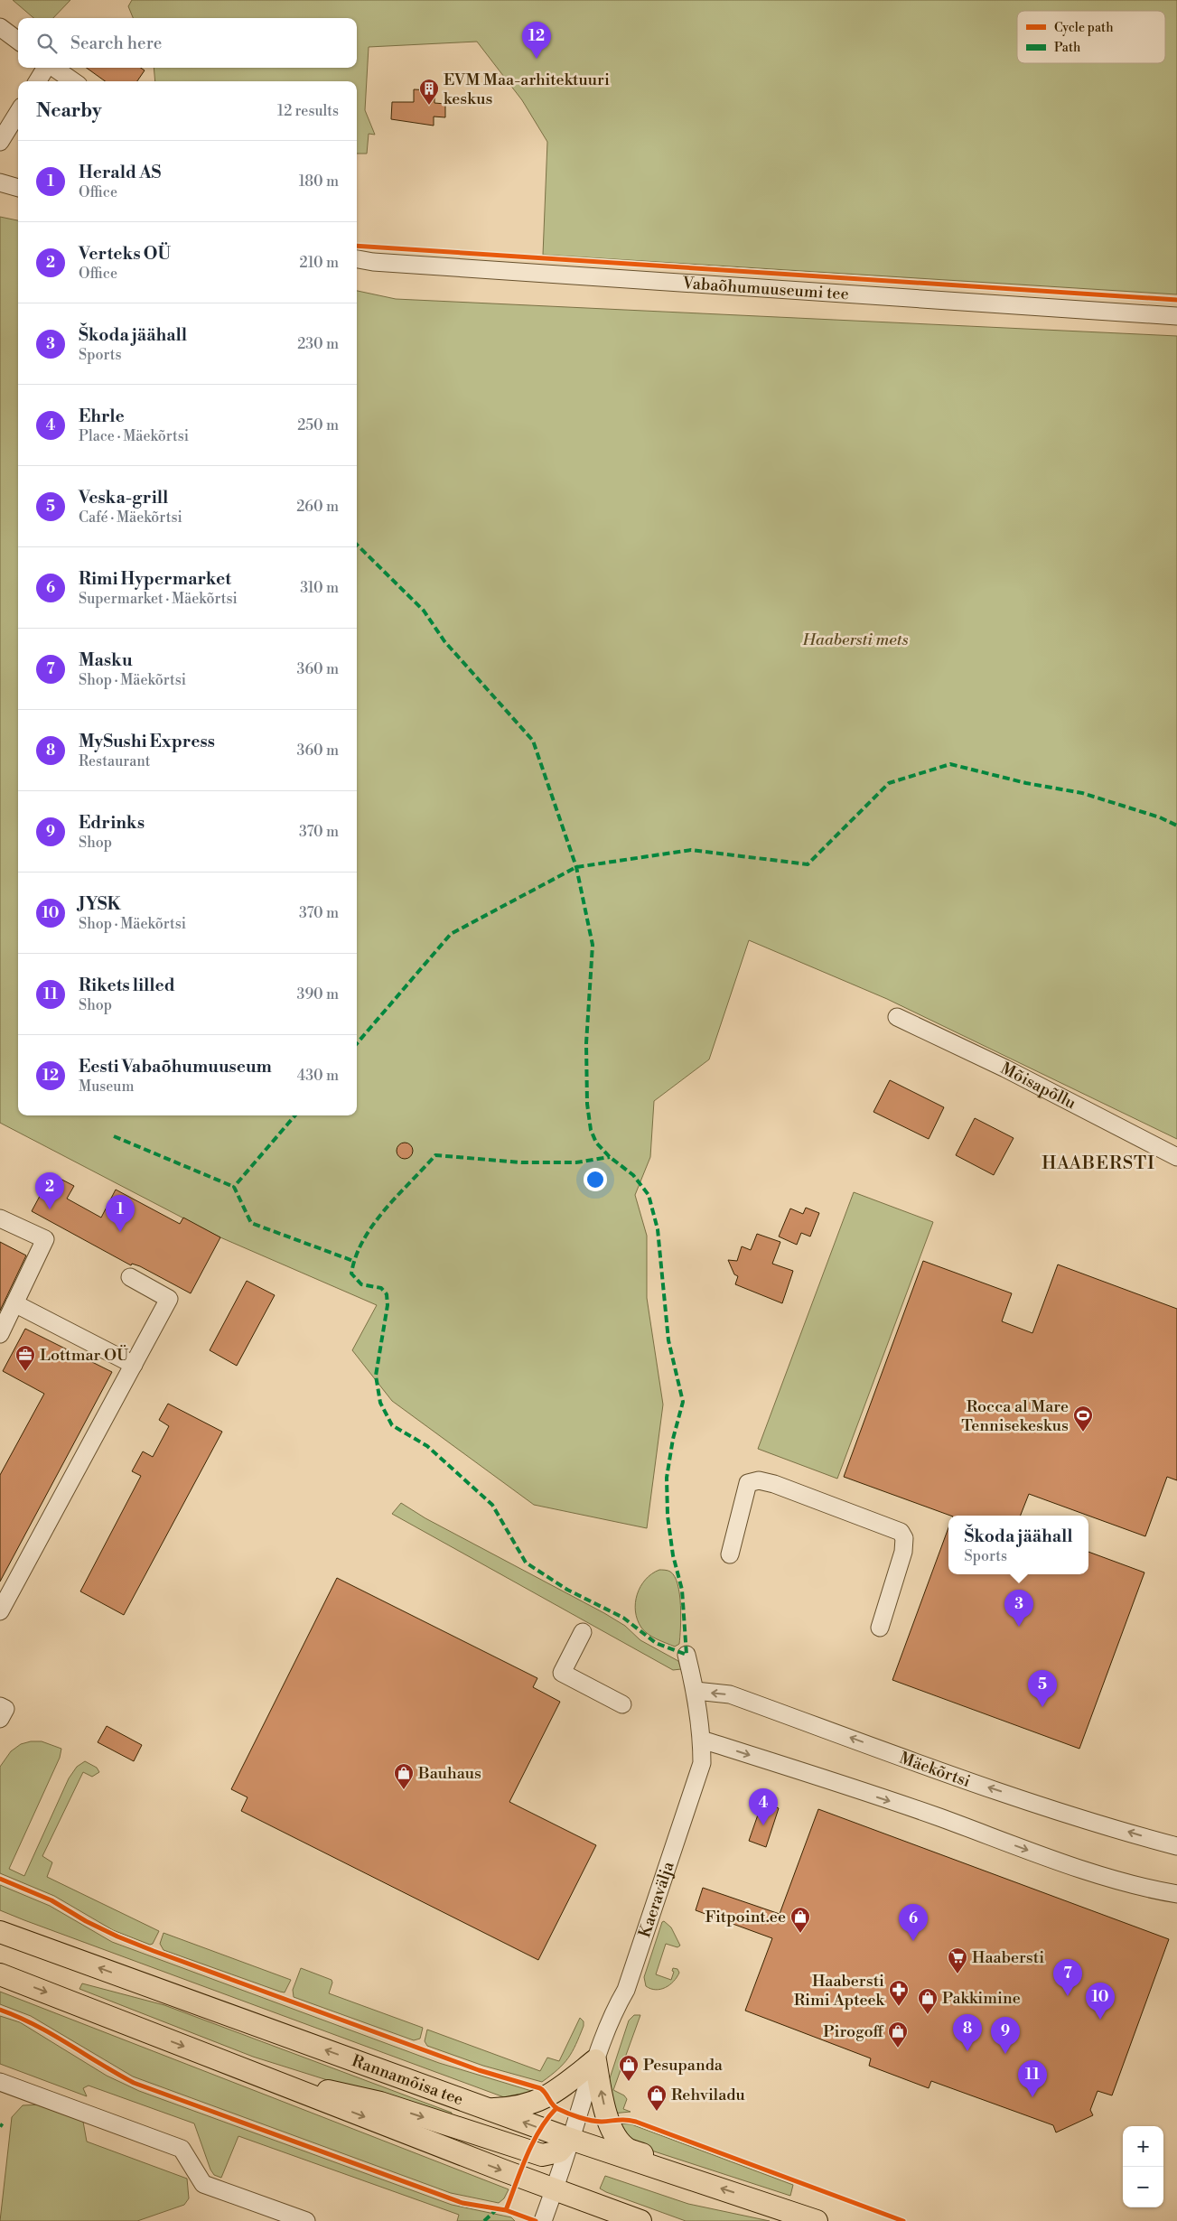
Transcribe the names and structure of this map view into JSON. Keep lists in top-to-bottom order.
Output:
{
  "streets": {
    "main road": ["Rannamõisa tee"],
    "street": [
      "Vabaõhumuuseumi tee",
      "Mõisapõllu",
      "Mäekõrtsi",
      "Kaeravälja"
    ]
  },
  "crossings": [
    ["Mäekõrtsi", "Kaeravälja"],
    ["Kaeravälja", "Rannamõisa tee"]
  ],
  "districts": ["HAABERSTI"],
  "parks": ["Haabersti mets"],
  "places": {
    "building": ["EVM Maa-arhitektuuri keskus"],
    "office": ["Lottmar OÜ"],
    "sports": ["Rocca al Mare Tennisekeskus"],
    "shop": [
      "Bauhaus",
      "Fitpoint.ee",
      "Pakkimine",
      "Pirogoff",
      "Pesupanda",
      "Rehviladu"
    ],
    "supermarket": ["Haabersti"],
    "pharmacy": ["Haabersti Rimi Apteek"]
  },
  "legend": ["Cycle path", "Path"],
  "page": {
    "search": "Search here",
    "pins": [
      "12",
      "2",
      "1",
      "3",
      "5",
      "4",
      "6",
      "7",
      "10",
      "8",
      "9",
      "11"
    ],
    "heading": ["Nearby", "12 results"],
    "list": [
      {
        "mark": "1",
        "name": "Herald AS",
        "note": "Office",
        "value": "180 m"
      },
      {
        "mark": "2",
        "name": "Verteks OÜ",
        "note": "Office",
        "value": "210 m"
      },
      {
        "mark": "3",
        "name": "Škoda jäähall",
        "note": "Sports",
        "value": "230 m"
      },
      {
        "mark": "4",
        "name": "Ehrle",
        "note": "Place · Mäekõrtsi",
        "value": "250 m"
      },
      {
        "mark": "5",
        "name": "Veska-grill",
        "note": "Café · Mäekõrtsi",
        "value": "260 m"
      },
      {
        "mark": "6",
        "name": "Rimi Hypermarket",
        "note": "Supermarket · Mäekõrtsi",
        "value": "310 m"
      },
      {
        "mark": "7",
        "name": "Masku",
        "note": "Shop · Mäekõrtsi",
        "value": "360 m"
      },
      {
        "mark": "8",
        "name": "MySushi Express",
        "note": "Restaurant",
        "value": "360 m"
      },
      {
        "mark": "9",
        "name": "Edrinks",
        "note": "Shop",
        "value": "370 m"
      },
      {
        "mark": "10",
        "name": "JYSK",
        "note": "Shop · Mäekõrtsi",
        "value": "370 m"
      },
      {
        "mark": "11",
        "name": "Rikets lilled",
        "note": "Shop",
        "value": "390 m"
      },
      {
        "mark": "12",
        "name": "Eesti Vabaõhumuuseum",
        "note": "Museum",
        "value": "430 m"
      }
    ],
    "popup": ["Škoda jäähall", "Sports"],
    "map_buttons": ["+", "−"]
  }
}
